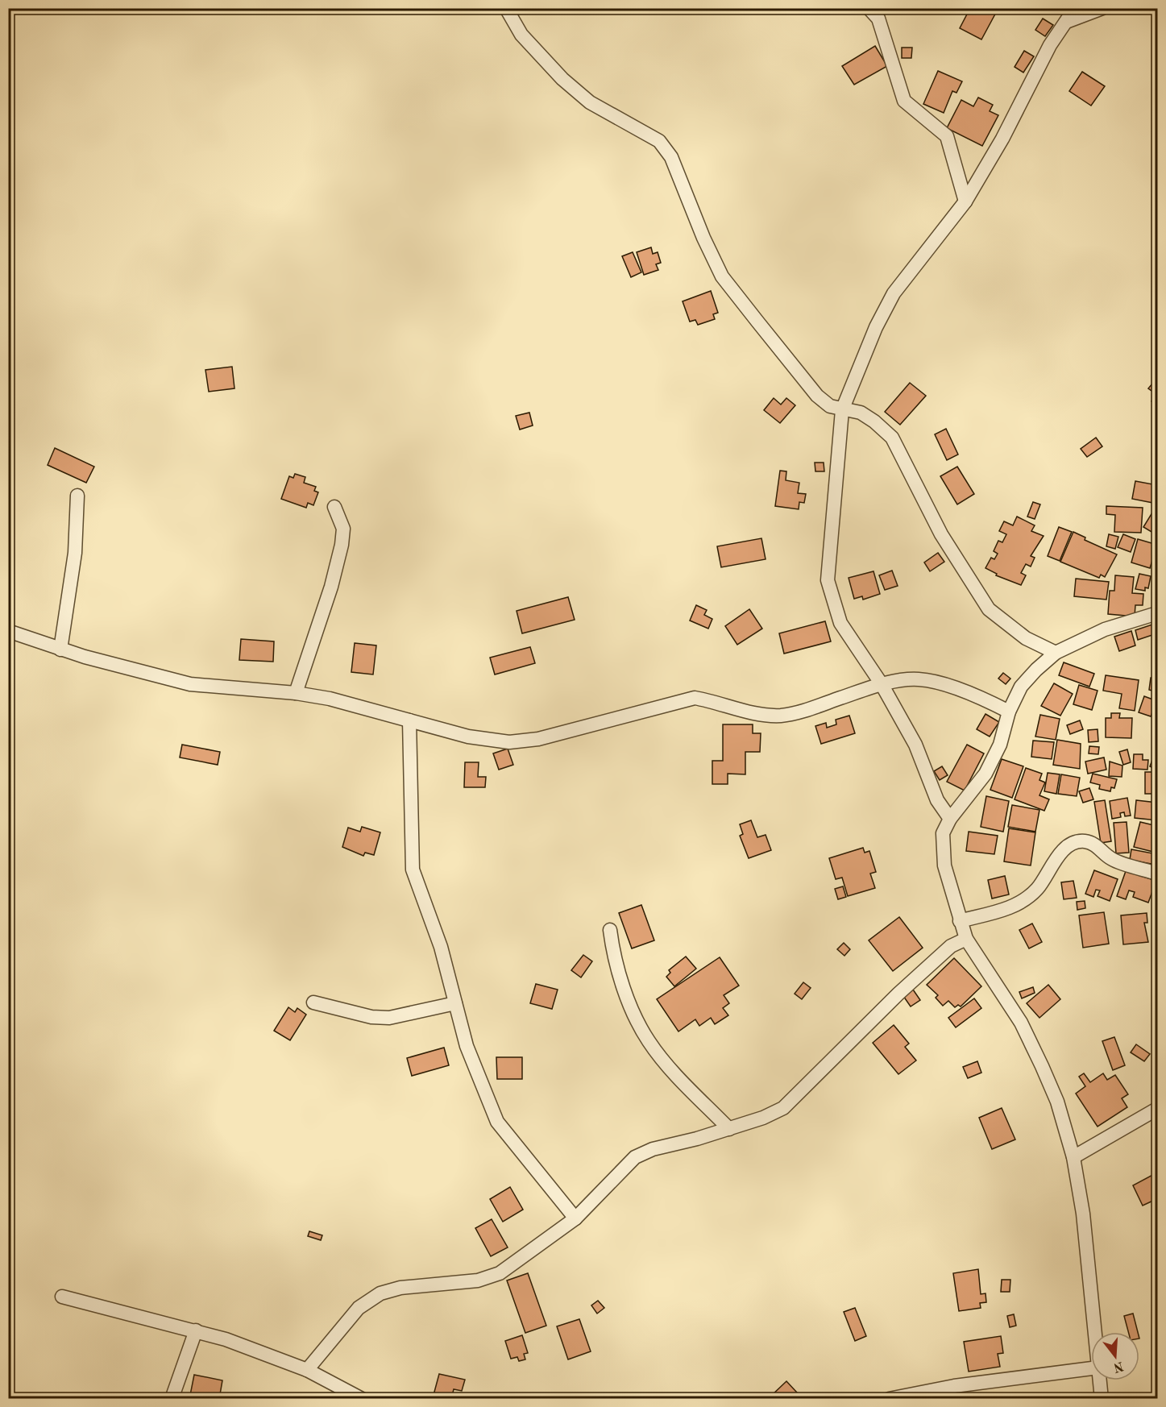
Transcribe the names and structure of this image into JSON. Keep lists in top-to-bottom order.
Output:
{
  "north": "bottom"
}
